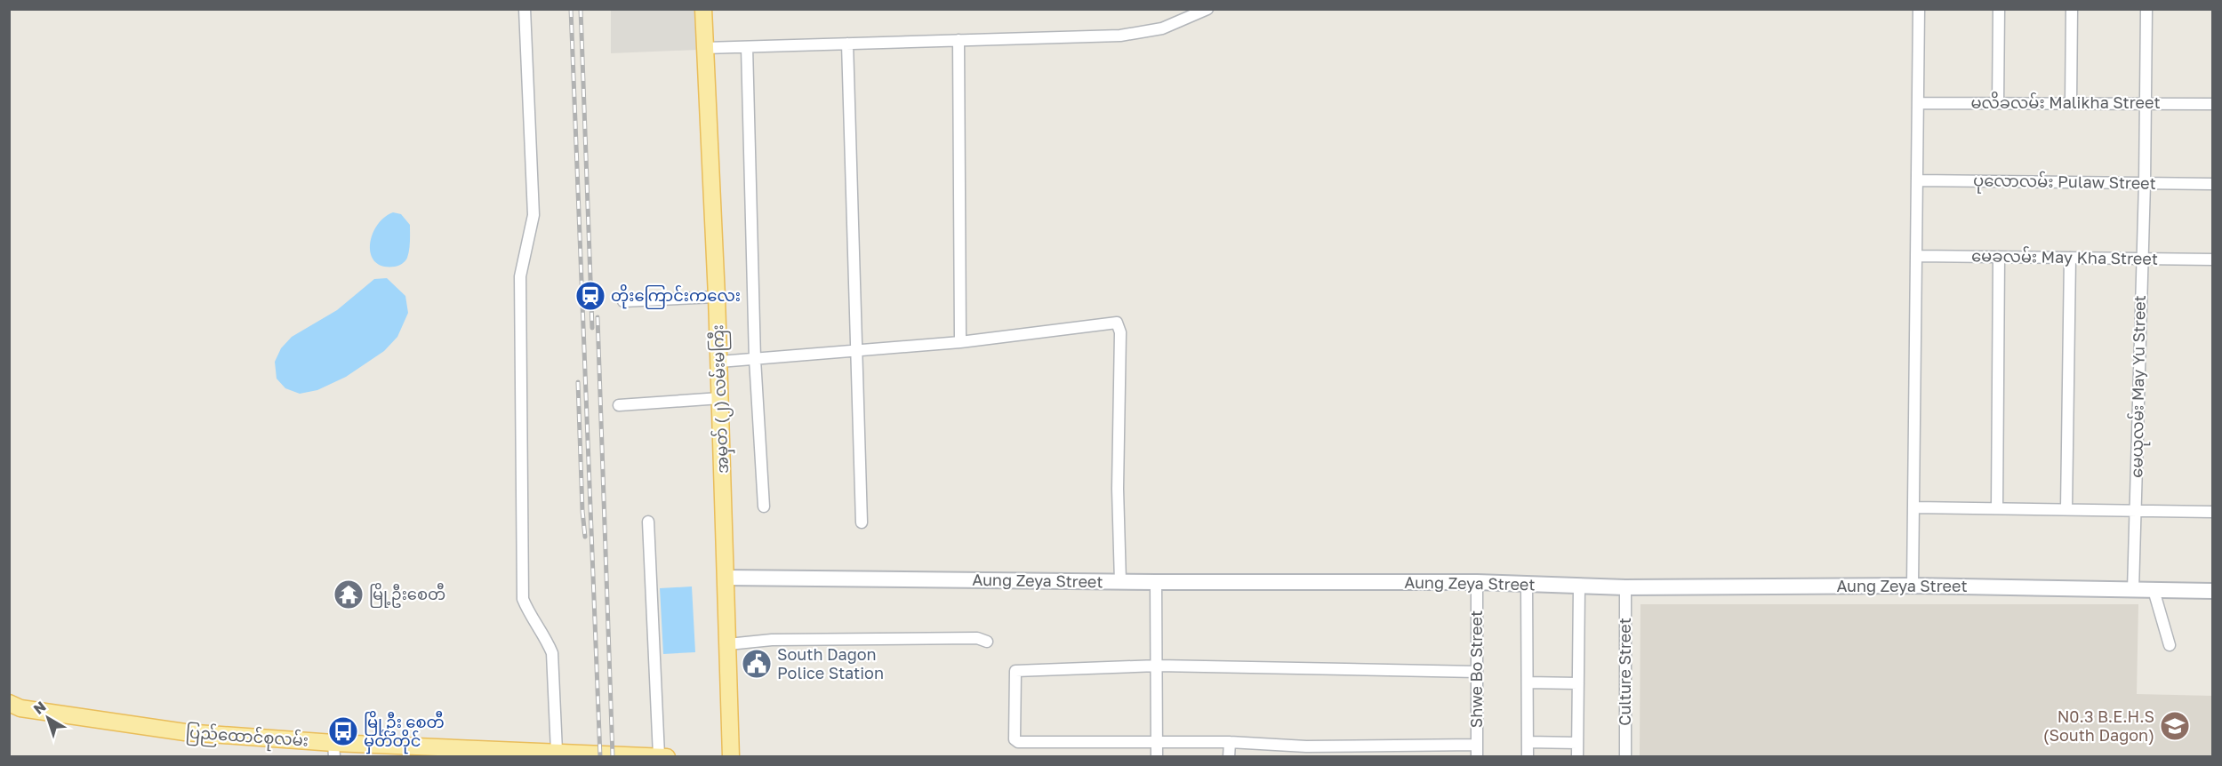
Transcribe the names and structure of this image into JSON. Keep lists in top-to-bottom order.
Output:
{
  "streets": {
    "main road": ["အမှတ် (၂) လမ်းမကြီး", "ပြည်ထောင်စုလမ်း"],
    "street": [
      "မလိခလမ်း Malikha Street",
      "ပုလောလမ်း Pulaw Street",
      "မေခလမ်း May Kha Street",
      "မေယုလမ်း May Yu Street",
      "Aung Zeya Street",
      "Shwe Bo Street",
      "Culture Street"
    ]
  },
  "crossings": [
    ["မလိခလမ်း Malikha Street", "မေယုလမ်း May Yu Street"],
    ["ပုလောလမ်း Pulaw Street", "မေယုလမ်း May Yu Street"],
    ["မေခလမ်း May Kha Street", "မေယုလမ်း May Yu Street"],
    ["မေယုလမ်း May Yu Street", "Aung Zeya Street"],
    ["အမှတ် (၂) လမ်းမကြီး", "Aung Zeya Street"],
    ["Aung Zeya Street", "Shwe Bo Street"],
    ["Aung Zeya Street", "Culture Street"]
  ],
  "places": {
    "station": ["တိုးကြောင်းကလေး"],
    "temple": ["မြို့ဦးစေတီ"],
    "public building": ["South Dagon Police Station"],
    "school or university": ["N0.3 B.E.H.S (South Dagon)"],
    "bus stop": ["မြို့ဦး စေတီ မှတ်တိုင်"]
  },
  "north": "top left"
}
